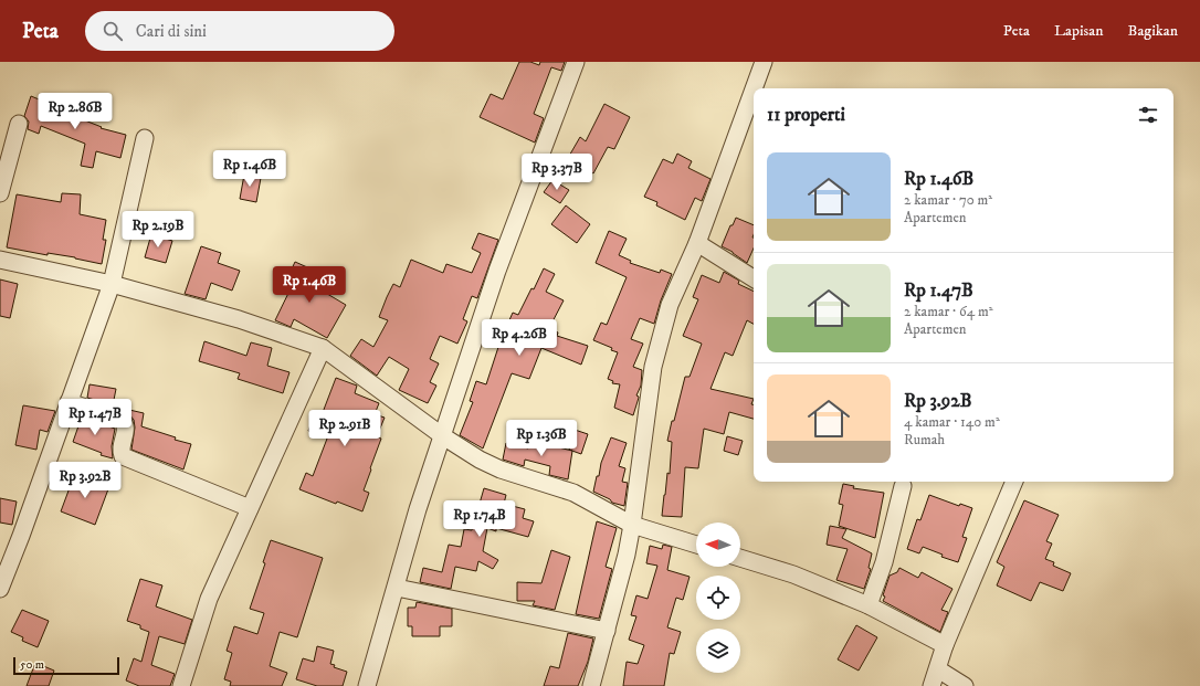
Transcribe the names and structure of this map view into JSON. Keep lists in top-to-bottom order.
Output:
{
  "scale_bar": "50 m",
  "north": "left",
  "page": {
    "header": "Peta",
    "search": "Cari di sini",
    "nav": ["Peta", "Lapisan", "Bagikan"],
    "heading": "11 properti",
    "price": [
      "Rp 2.86B",
      "Rp 1.46B",
      "Rp 3.37B",
      "Rp 2.19B",
      "Rp 1.46B",
      "Rp 4.26B",
      "Rp 1.47B",
      "Rp 2.91B",
      "Rp 1.36B",
      "Rp 3.92B",
      "Rp 1.74B"
    ],
    "list": [
      {
        "name": "Rp 1.46B",
        "note": "2 kamar · 70 m² · Apartemen"
      },
      {
        "name": "Rp 1.47B",
        "note": "2 kamar · 64 m² · Apartemen"
      },
      {
        "name": "Rp 3.92B",
        "note": "4 kamar · 140 m² · Rumah"
      }
    ],
    "scale": "50 m"
  }
}
